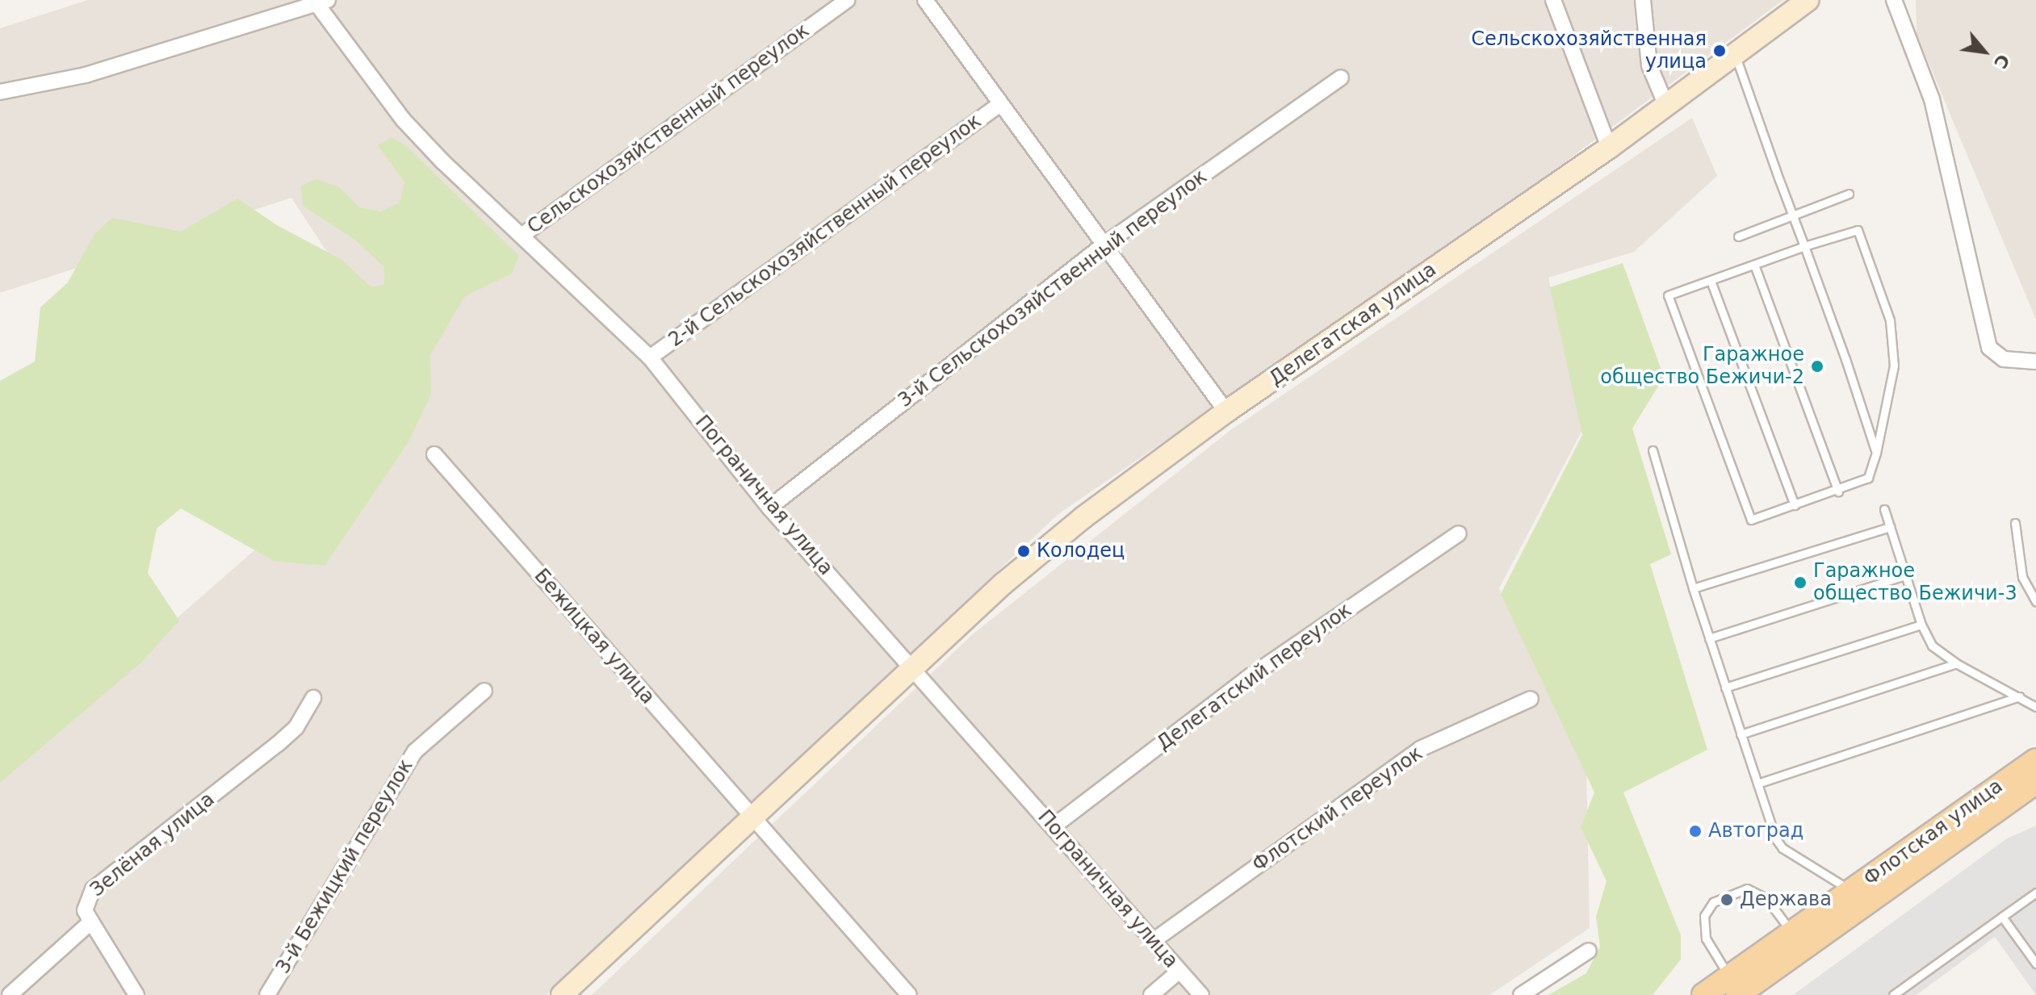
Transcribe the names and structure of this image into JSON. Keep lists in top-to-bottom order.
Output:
{
  "streets": {
    "main road": ["Флотская улица"],
    "street": [
      "Сельскохозяйственный переулок",
      "2-й Сельскохозяйственный переулок",
      "3-й Сельскохозяйственный переулок",
      "Делегатская улица",
      "Пограничная улица",
      "Бежицкая улица",
      "Делегатский переулок",
      "Флотский переулок",
      "Зелёная улица",
      "3-й Бежицкий переулок"
    ]
  },
  "crossings": [
    ["Сельскохозяйственный переулок", "Пограничная улица"],
    ["2-й Сельскохозяйственный переулок", "Пограничная улица"],
    ["3-й Сельскохозяйственный переулок", "Пограничная улица"],
    ["Делегатская улица", "Пограничная улица"],
    ["Пограничная улица", "Делегатский переулок"],
    ["Пограничная улица", "Флотский переулок"]
  ],
  "places": [
    "Сельскохозяйственная улица",
    "Гаражное общество Бежичи-2",
    "Колодец",
    "Гаражное общество Бежичи-3",
    "Автоград",
    "Держава"
  ],
  "north": "bottom right"
}
